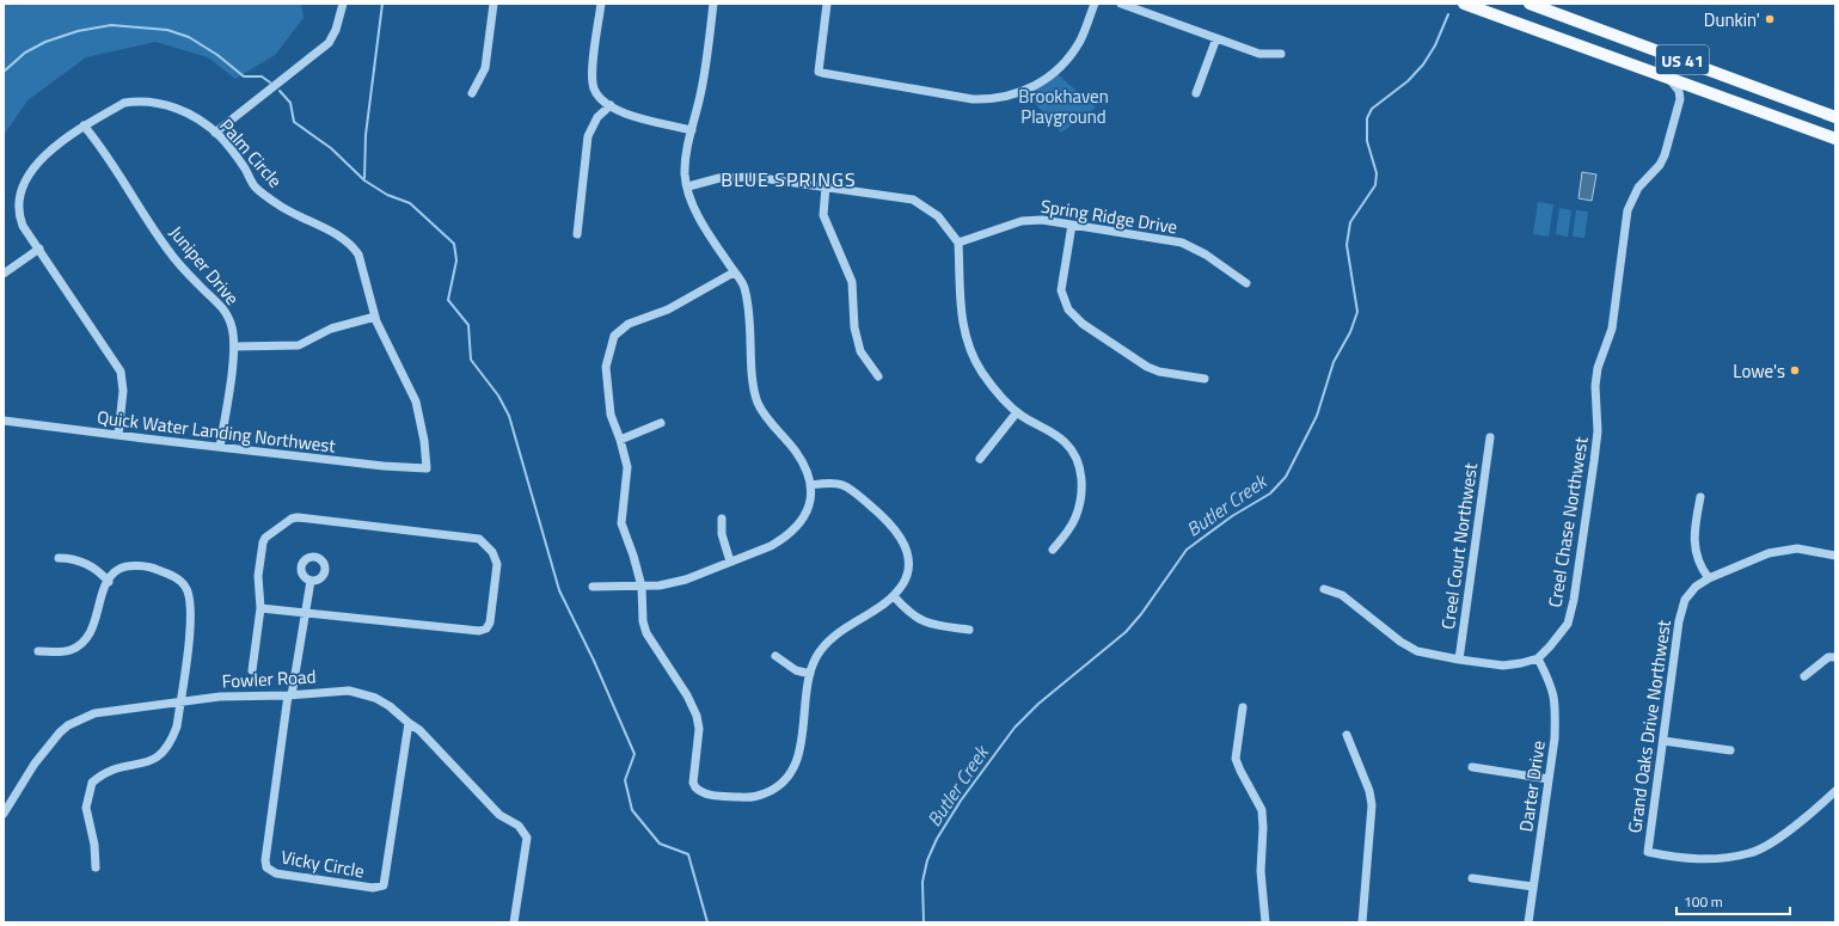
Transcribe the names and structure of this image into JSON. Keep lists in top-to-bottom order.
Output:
{
  "streets": {
    "main road": ["US 41"],
    "street": [
      "Palm Circle",
      "Spring Ridge Drive",
      "Juniper Drive",
      "Quick Water Landing Northwest",
      "Creel Chase Northwest",
      "Creel Court Northwest",
      "Fowler Road",
      "Grand Oaks Drive Northwest",
      "Darter Drive",
      "Vicky Circle"
    ]
  },
  "crossings": [
    ["US 41", "Creel Chase Northwest"],
    ["Palm Circle", "Juniper Drive"],
    ["Palm Circle", "Quick Water Landing Northwest"],
    ["Juniper Drive", "Quick Water Landing Northwest"],
    ["Creel Chase Northwest", "Darter Drive"],
    ["Fowler Road", "Vicky Circle"]
  ],
  "districts": ["BLUE SPRINGS"],
  "water": ["Butler Creek"],
  "parks": ["Brookhaven Playground"],
  "places": ["Dunkin'", "Lowe's"],
  "scale_bar": "100 m"
}
